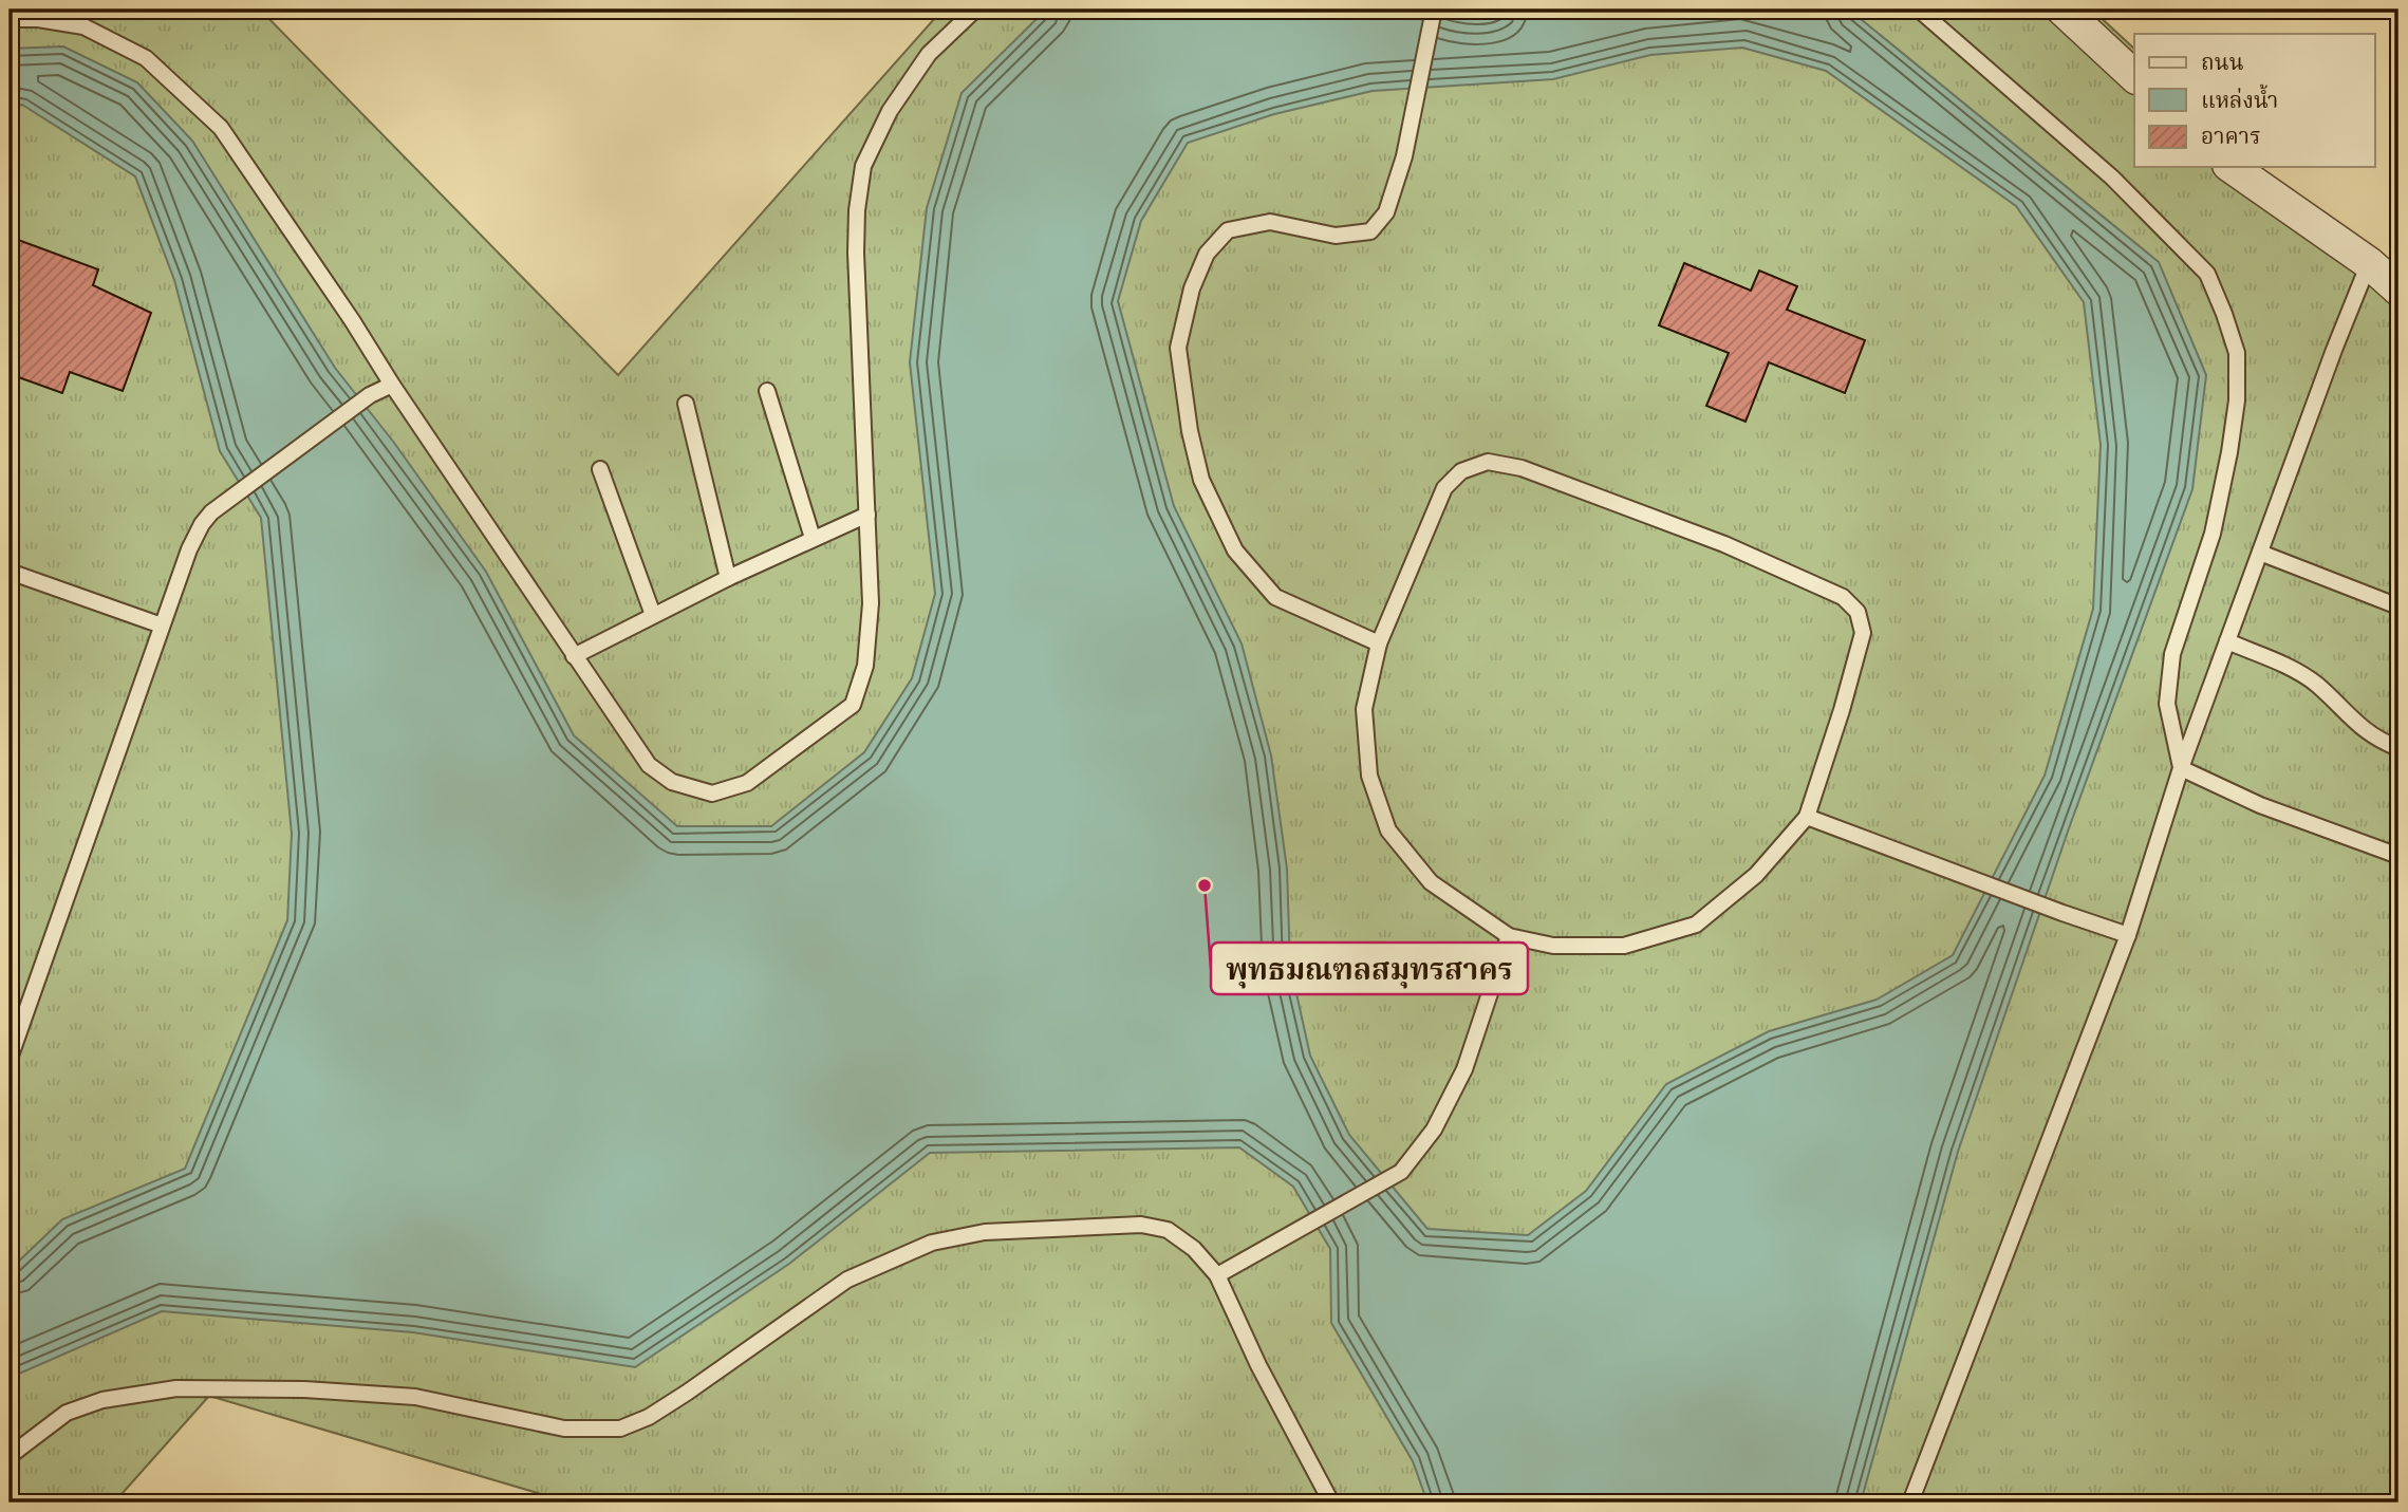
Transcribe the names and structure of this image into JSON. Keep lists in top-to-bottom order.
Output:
{
  "places": ["พุทธมณฑลสมุทรสาคร"],
  "legend": ["ถนน", "แหล่งน้ำ", "อาคาร"]
}
